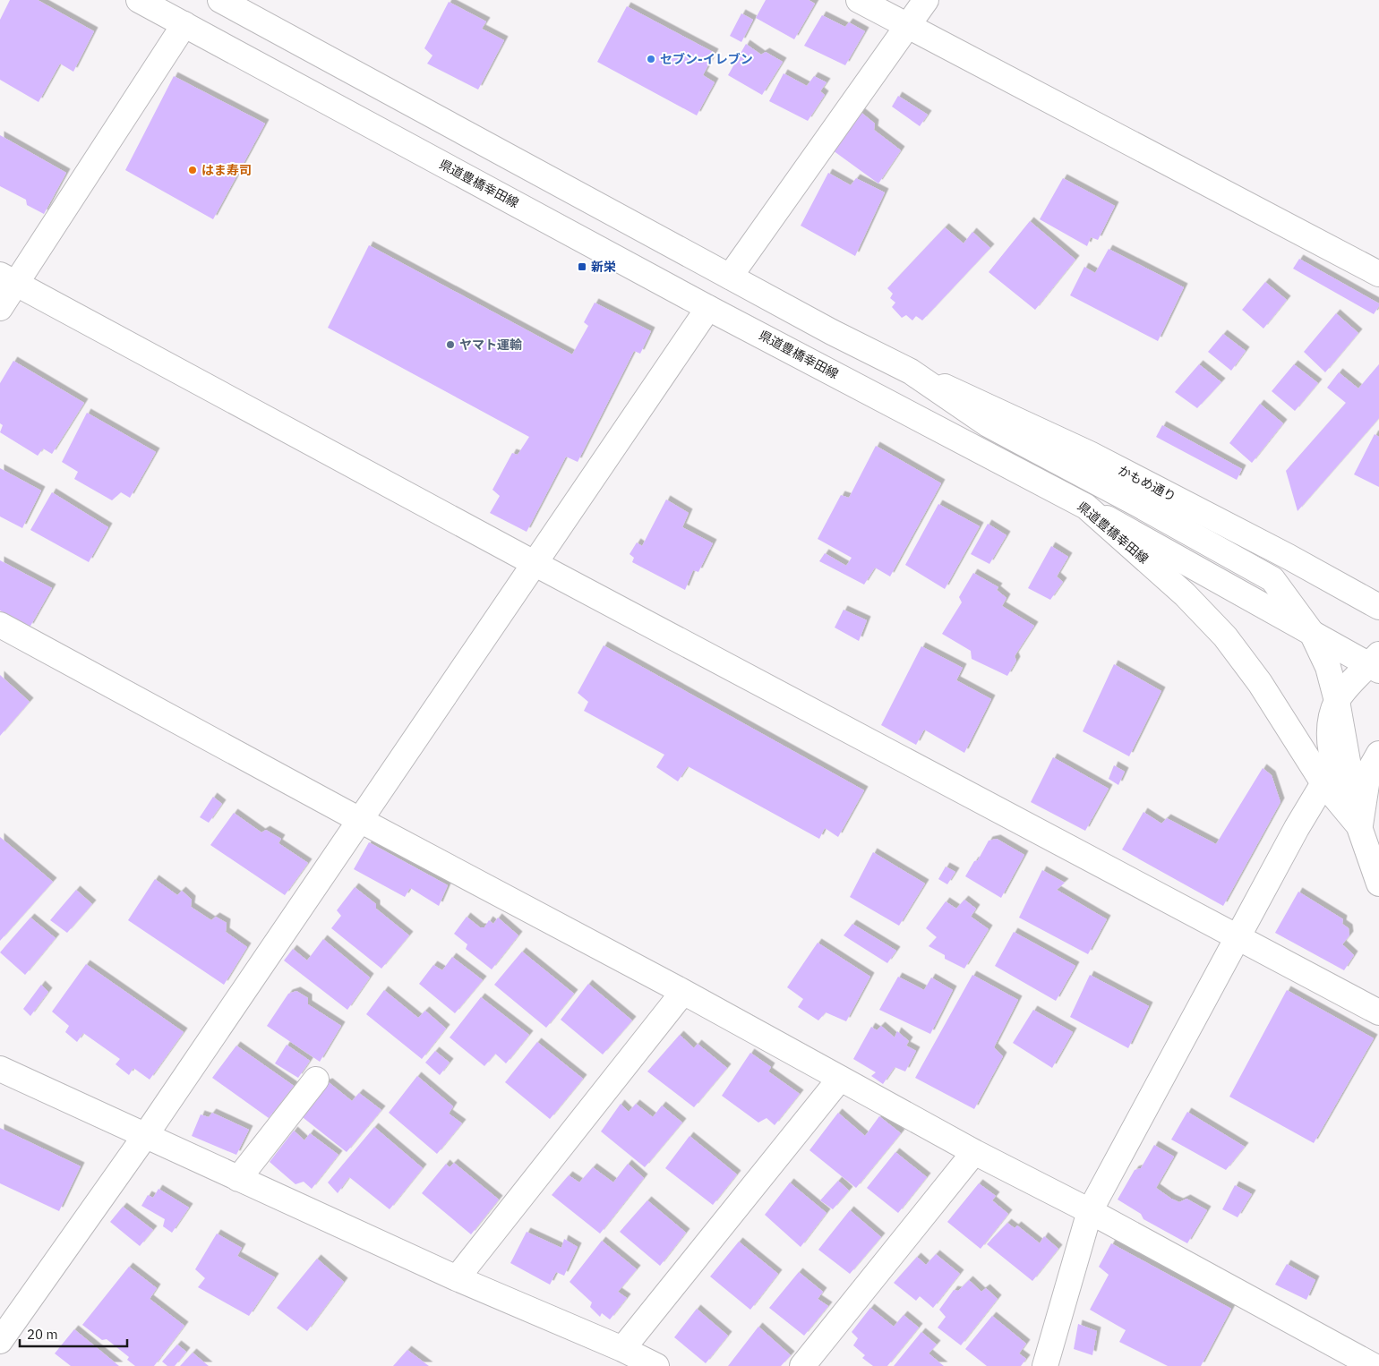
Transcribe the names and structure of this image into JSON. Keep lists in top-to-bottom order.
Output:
{
  "streets": {
    "street": ["県道豊橋幸田線", "かもめ通り"]
  },
  "crossings": [
    ["県道豊橋幸田線", "かもめ通り"]
  ],
  "places": {
    "other": ["セブン-イレブン", "はま寿司", "ヤマト運輸"],
    "transit": ["新栄"]
  },
  "scale_bar": "20 m"
}
